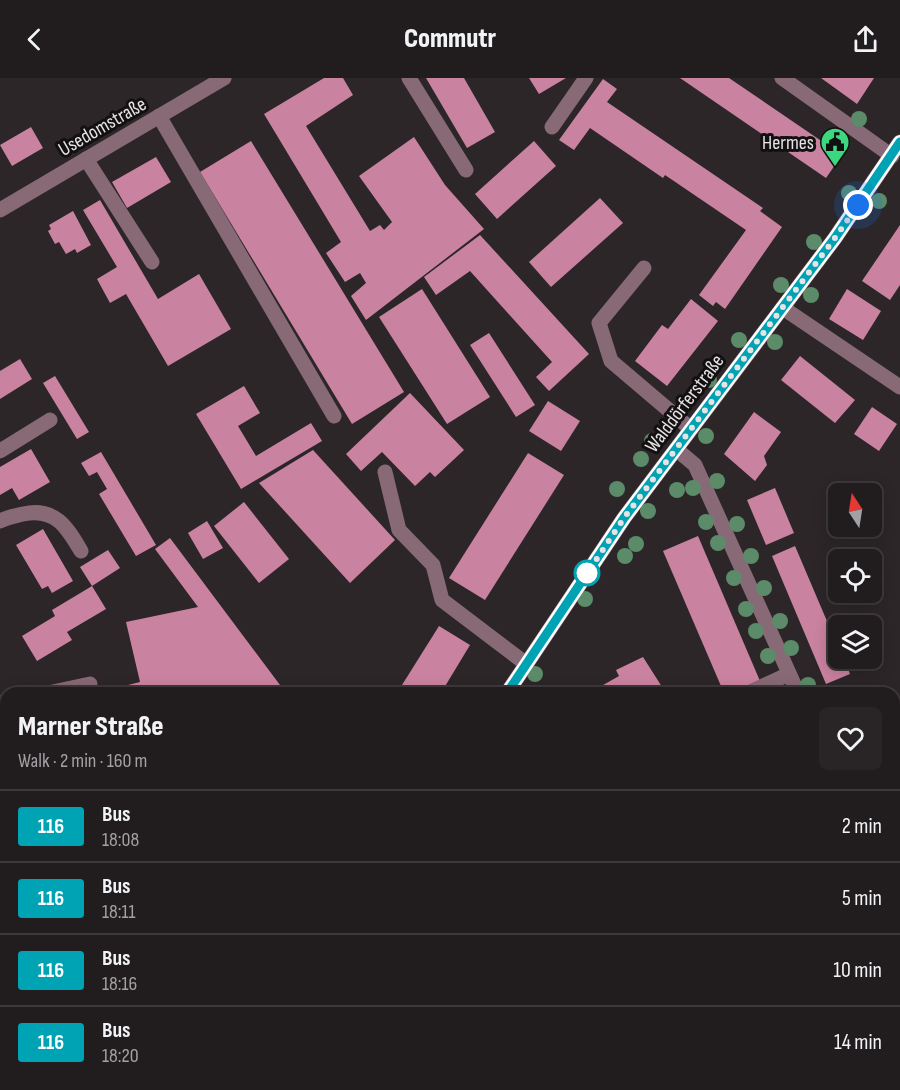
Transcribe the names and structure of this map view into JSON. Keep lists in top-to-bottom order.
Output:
{
  "streets": {
    "street": ["Usedomstraße", "Walddörferstraße"]
  },
  "places": {
    "public building": ["Hermes"]
  },
  "lines": ["bus line 116"],
  "north": "top",
  "page": {
    "header": "Commutr",
    "heading": ["Marner Straße", "Walk · 2 min · 160 m"],
    "list": [
      {
        "mark": "116",
        "name": "Bus",
        "note": "18:08",
        "value": "2 min"
      },
      {
        "mark": "116",
        "name": "Bus",
        "note": "18:11",
        "value": "5 min"
      },
      {
        "mark": "116",
        "name": "Bus",
        "note": "18:16",
        "value": "10 min"
      },
      {
        "mark": "116",
        "name": "Bus",
        "note": "18:20",
        "value": "14 min"
      }
    ]
  }
}
